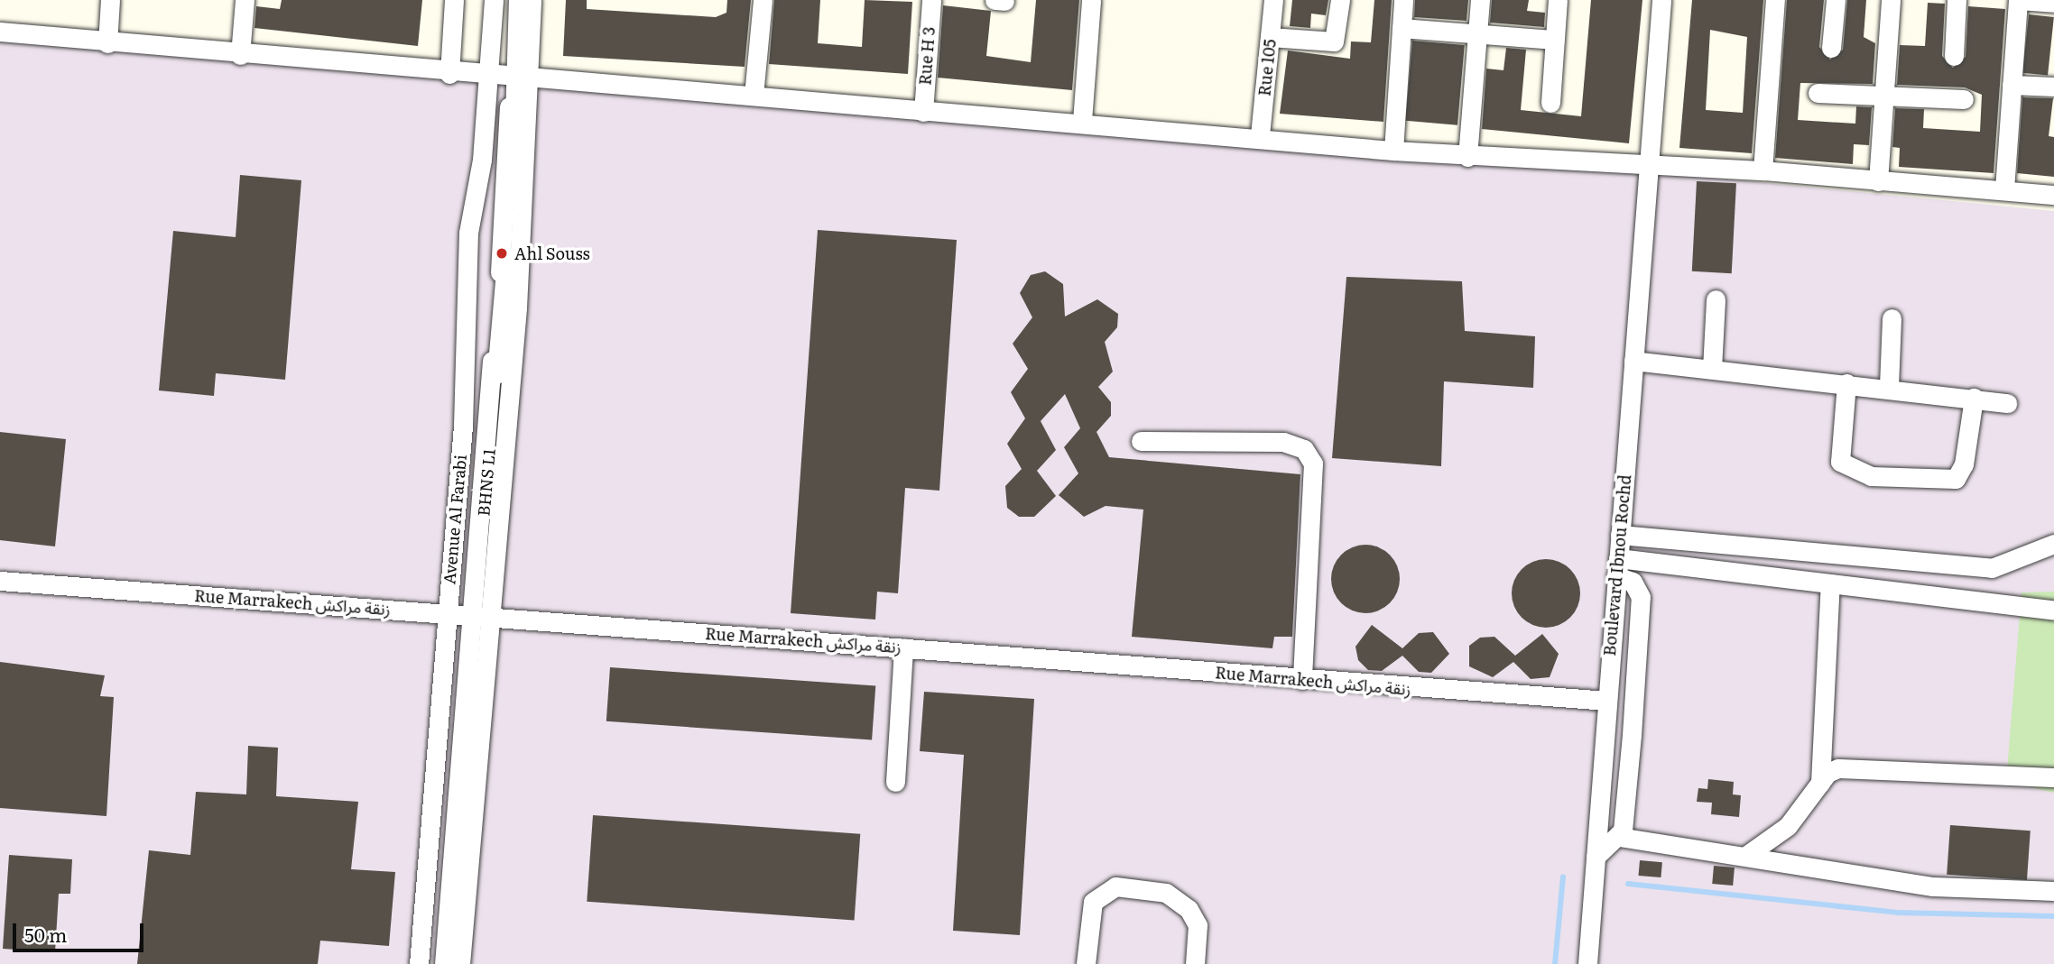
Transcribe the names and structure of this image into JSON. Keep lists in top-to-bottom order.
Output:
{
  "streets": {
    "street": [
      "Rue H 3",
      "Rue 105",
      "Avenue Al Farabi",
      "Boulevard Ibnou Rochd",
      "Rue Marrakech زنقة مراكش"
    ]
  },
  "crossings": [
    ["Avenue Al Farabi", "Rue Marrakech زنقة مراكش"],
    ["Boulevard Ibnou Rochd", "Rue Marrakech زنقة مراكش"]
  ],
  "places": ["Ahl Souss"],
  "scale_bar": "50 m"
}
